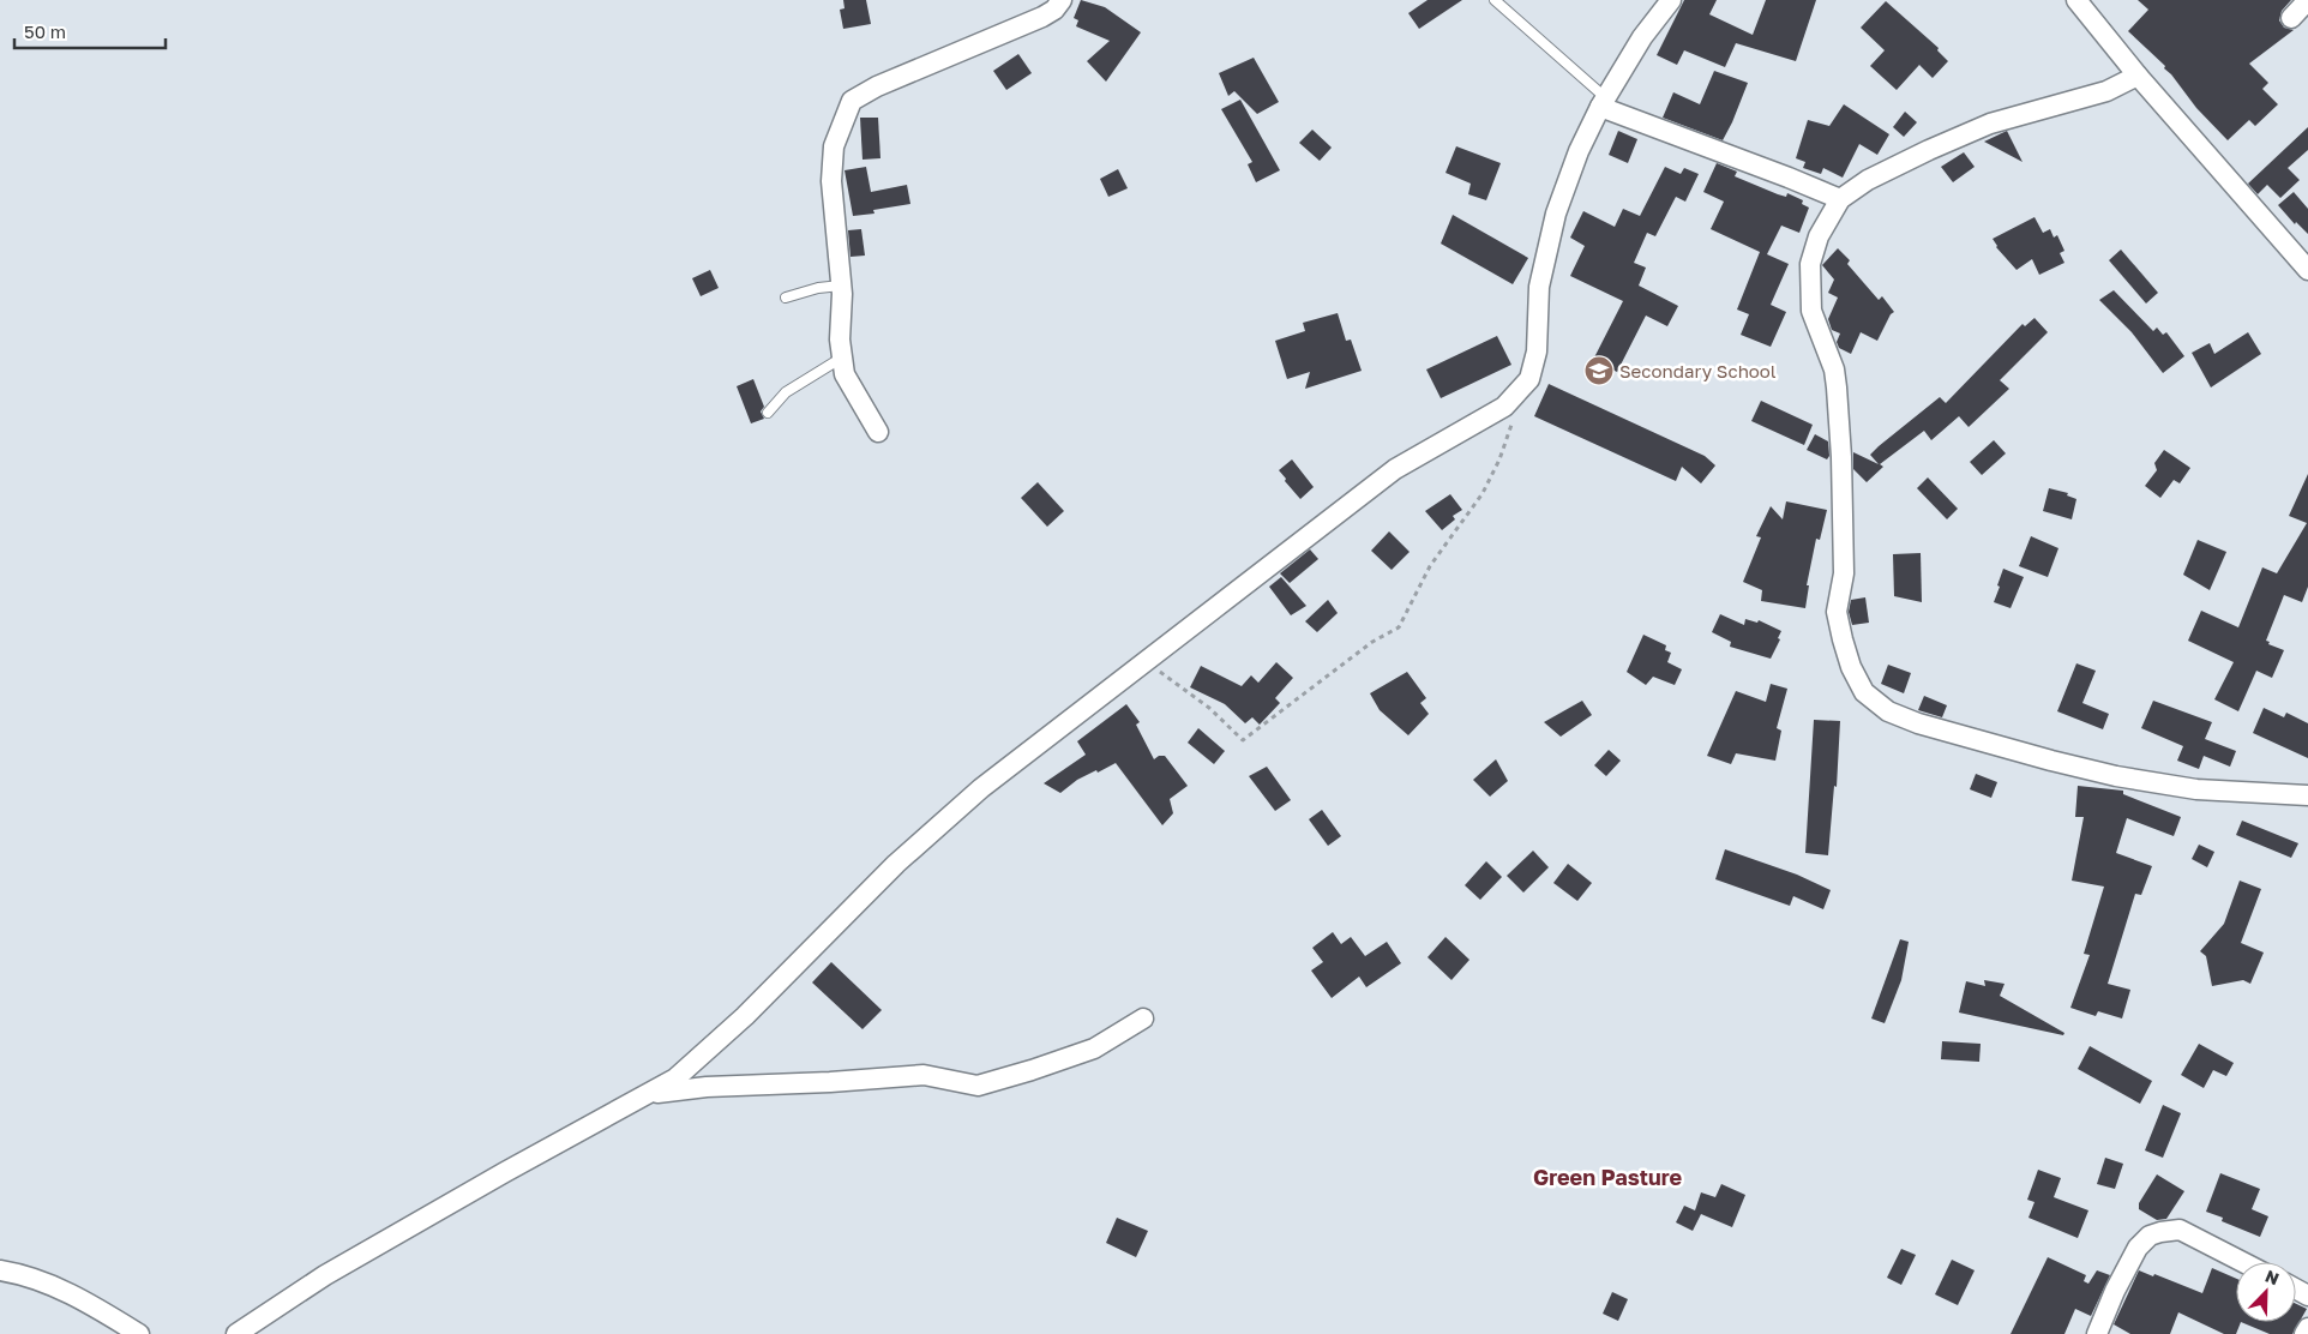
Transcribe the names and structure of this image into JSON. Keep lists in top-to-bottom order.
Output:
{
  "districts": ["Green Pasture"],
  "places": {
    "school or university": ["Secondary School"]
  },
  "scale_bar": "50 m",
  "north": "top right"
}
